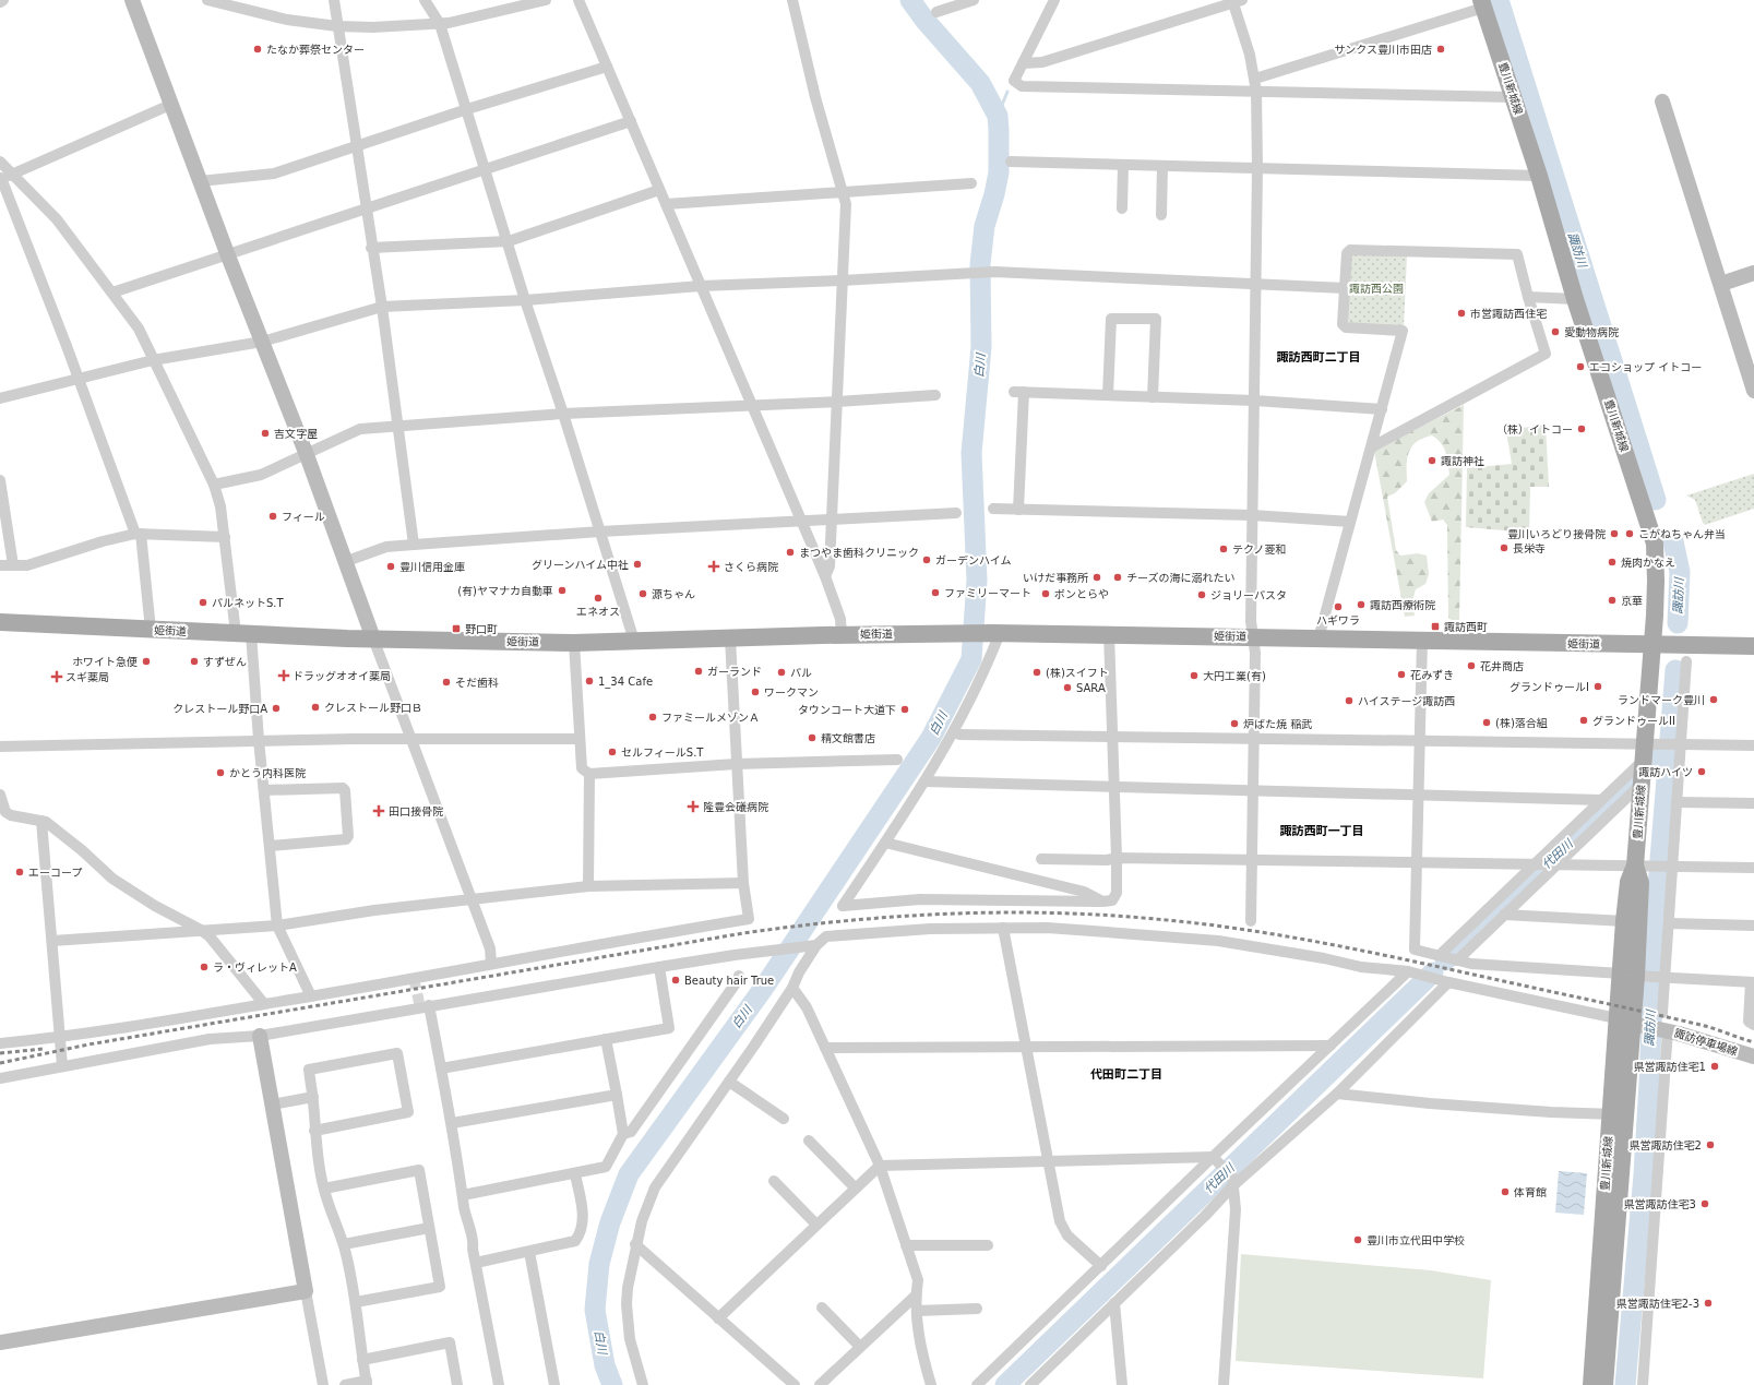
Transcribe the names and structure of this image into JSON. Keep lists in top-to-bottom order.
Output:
{
  "streets": {
    "main road": ["豊川新城線", "姫街道"],
    "street": ["諏訪停車場線"]
  },
  "crossings": [
    ["豊川新城線", "姫街道"],
    ["豊川新城線", "諏訪停車場線"]
  ],
  "districts": ["諏訪西町二丁目", "諏訪西町一丁目", "代田町二丁目"],
  "water": ["諏訪川", "白川", "代田川"],
  "parks": ["諏訪西公園"],
  "places": {
    "other": [
      "たなか葬祭センター",
      "サンクス豊川市田店",
      "市営諏訪西住宅",
      "愛動物病院",
      "エコショップ イトコー",
      "（株）イトコー",
      "吉文字屋",
      "諏訪神社",
      "フィール",
      "豊川いろどり接骨院",
      "こがねちゃん弁当",
      "長栄寺",
      "テクノ菱和",
      "まつやま歯科クリニック",
      "ガーデンハイム",
      "焼肉かなえ",
      "グリーンハイム中社",
      "豊川信用金庫",
      "いけだ事務所",
      "チーズの海に溺れたい",
      "(有)ヤマナカ自動車",
      "ファミリーマート",
      "源ちゃん",
      "ボンとらや",
      "ジョリーパスタ",
      "エネオス",
      "京華",
      "パルネットS.T",
      "諏訪西療術院",
      "ハギワラ",
      "ホワイト急便",
      "すずぜん",
      "花井商店",
      "ガーランド",
      "パル",
      "(株)スイフト",
      "花みずき",
      "大円工業(有)",
      "1_34 Cafe",
      "そだ歯科",
      "グランドゥールI",
      "SARA",
      "ワークマン",
      "ランドマーク豊川",
      "ハイステージ諏訪西",
      "クレストール野口Ｂ",
      "クレストール野口A",
      "タウンコート大道下",
      "ファミールメゾンＡ",
      "グランドゥールII",
      "(株)落合組",
      "炉ばた焼 稲武",
      "精文館書店",
      "セルフィールS.T",
      "諏訪ハイツ",
      "かとう内科医院",
      "エーコープ",
      "ラ・ヴィレットA",
      "Beauty hair True",
      "県営諏訪住宅1",
      "県営諏訪住宅2",
      "体育館",
      "県営諏訪住宅3",
      "豊川市立代田中学校",
      "県営諏訪住宅2-3"
    ],
    "health": [
      "さくら病院",
      "ドラッグオオイ薬局",
      "スギ薬局",
      "隆豊会礒病院",
      "田口接骨院"
    ],
    "transit": ["諏訪西町", "野口町"]
  }
}
